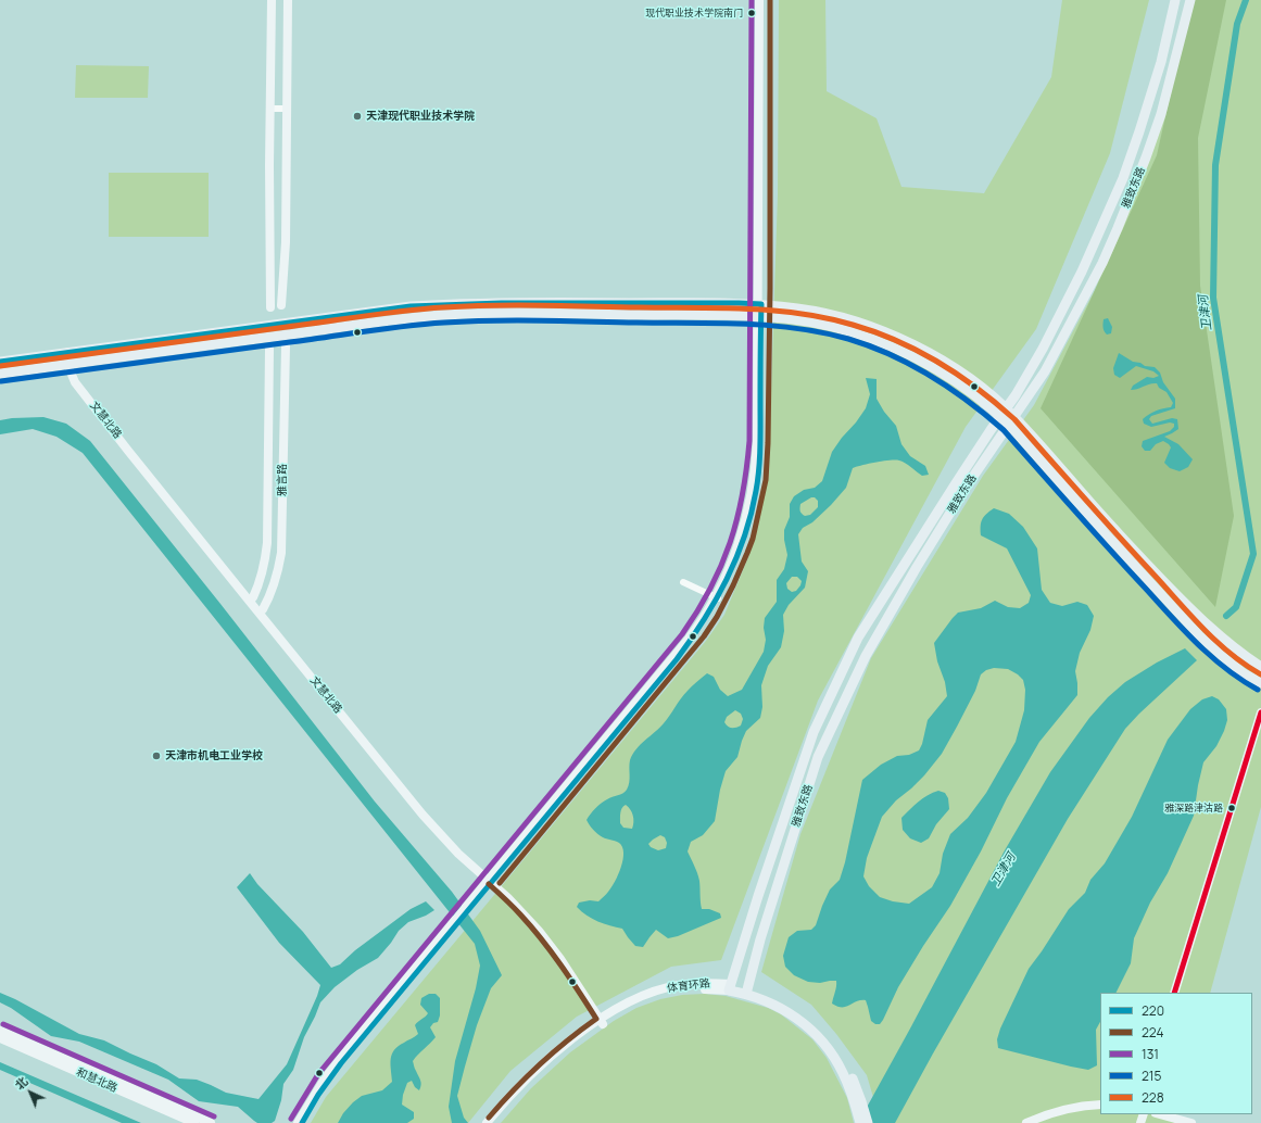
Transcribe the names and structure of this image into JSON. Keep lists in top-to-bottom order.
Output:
{
  "streets": {
    "main road": [
      "雅致东路",
      "文慧北路",
      "雅言路",
      "体育环路",
      "和慧北路"
    ]
  },
  "crossings": [
    ["雅致东路", "体育环路"],
    ["文慧北路", "雅言路"],
    ["文慧北路", "体育环路"]
  ],
  "water": ["卫津河"],
  "places": [
    "现代职业技术学院南门",
    "天津现代职业技术学院",
    "天津市机电工业学校",
    "雅深路津沽路"
  ],
  "lines": [
    "transit line 224",
    "transit line 131",
    "transit line 220",
    "transit line 228",
    "transit line 215"
  ],
  "legend": [
    "220",
    "224",
    "131",
    "215",
    "228"
  ],
  "north": "top left"
}
